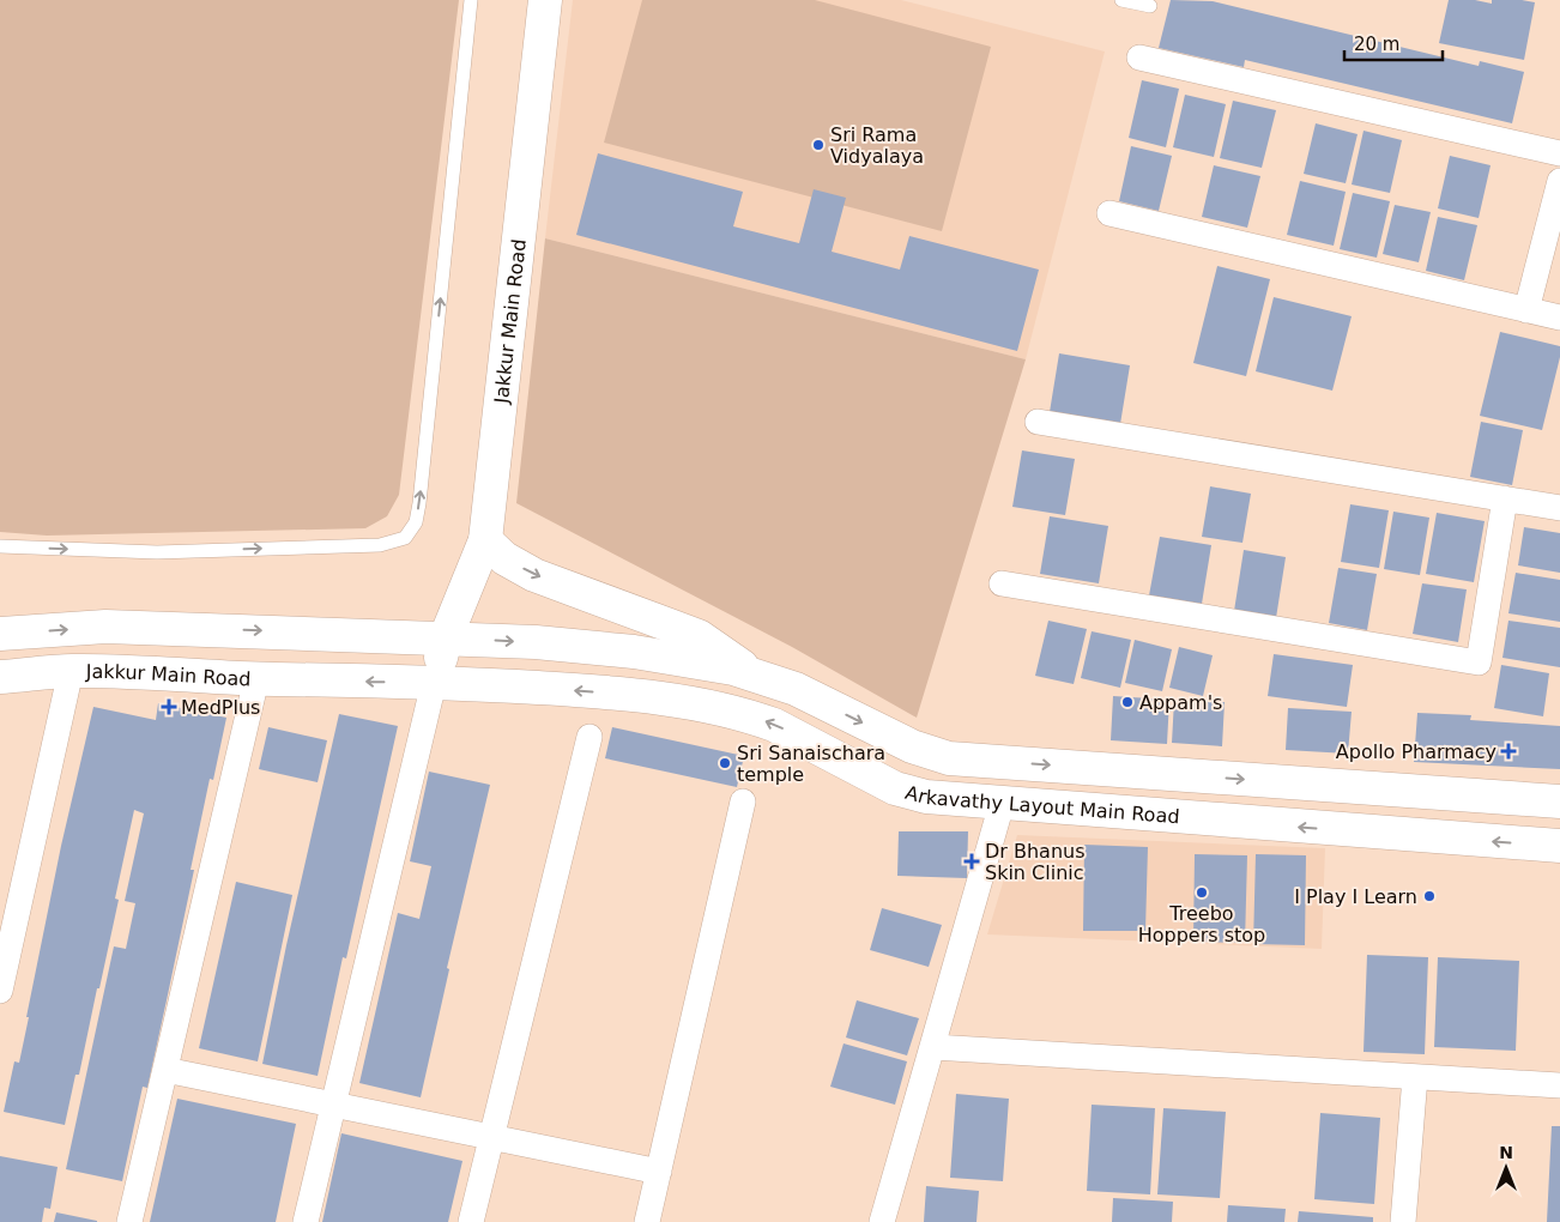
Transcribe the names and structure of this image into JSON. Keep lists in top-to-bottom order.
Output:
{
  "streets": {
    "main road": ["Jakkur Main Road", "Arkavathy Layout Main Road"]
  },
  "crossings": [
    ["Jakkur Main Road", "Arkavathy Layout Main Road"]
  ],
  "places": {
    "other": [
      "Sri Rama Vidyalaya",
      "Appam's",
      "Sri Sanaischara temple",
      "Treebo Hoppers stop",
      "I Play I Learn"
    ],
    "health": ["MedPlus", "Apollo Pharmacy", "Dr Bhanus Skin Clinic"]
  },
  "scale_bar": "20 m",
  "north": "top"
}
